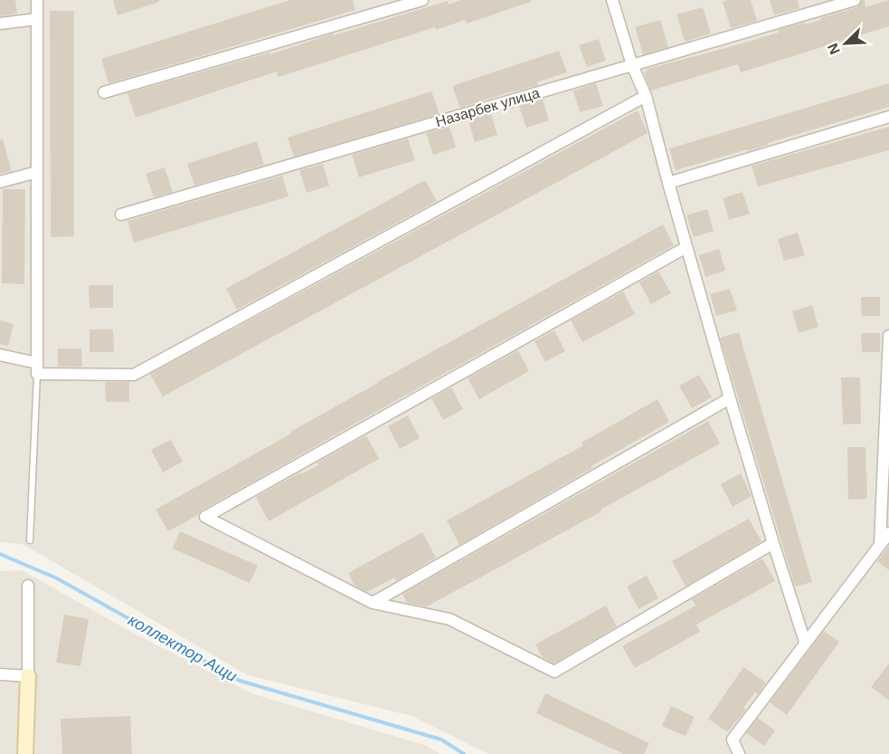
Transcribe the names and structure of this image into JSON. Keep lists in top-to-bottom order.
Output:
{
  "streets": {
    "street": ["Назарбек улица"]
  },
  "water": ["коллектор Ащи"],
  "north": "bottom left"
}
